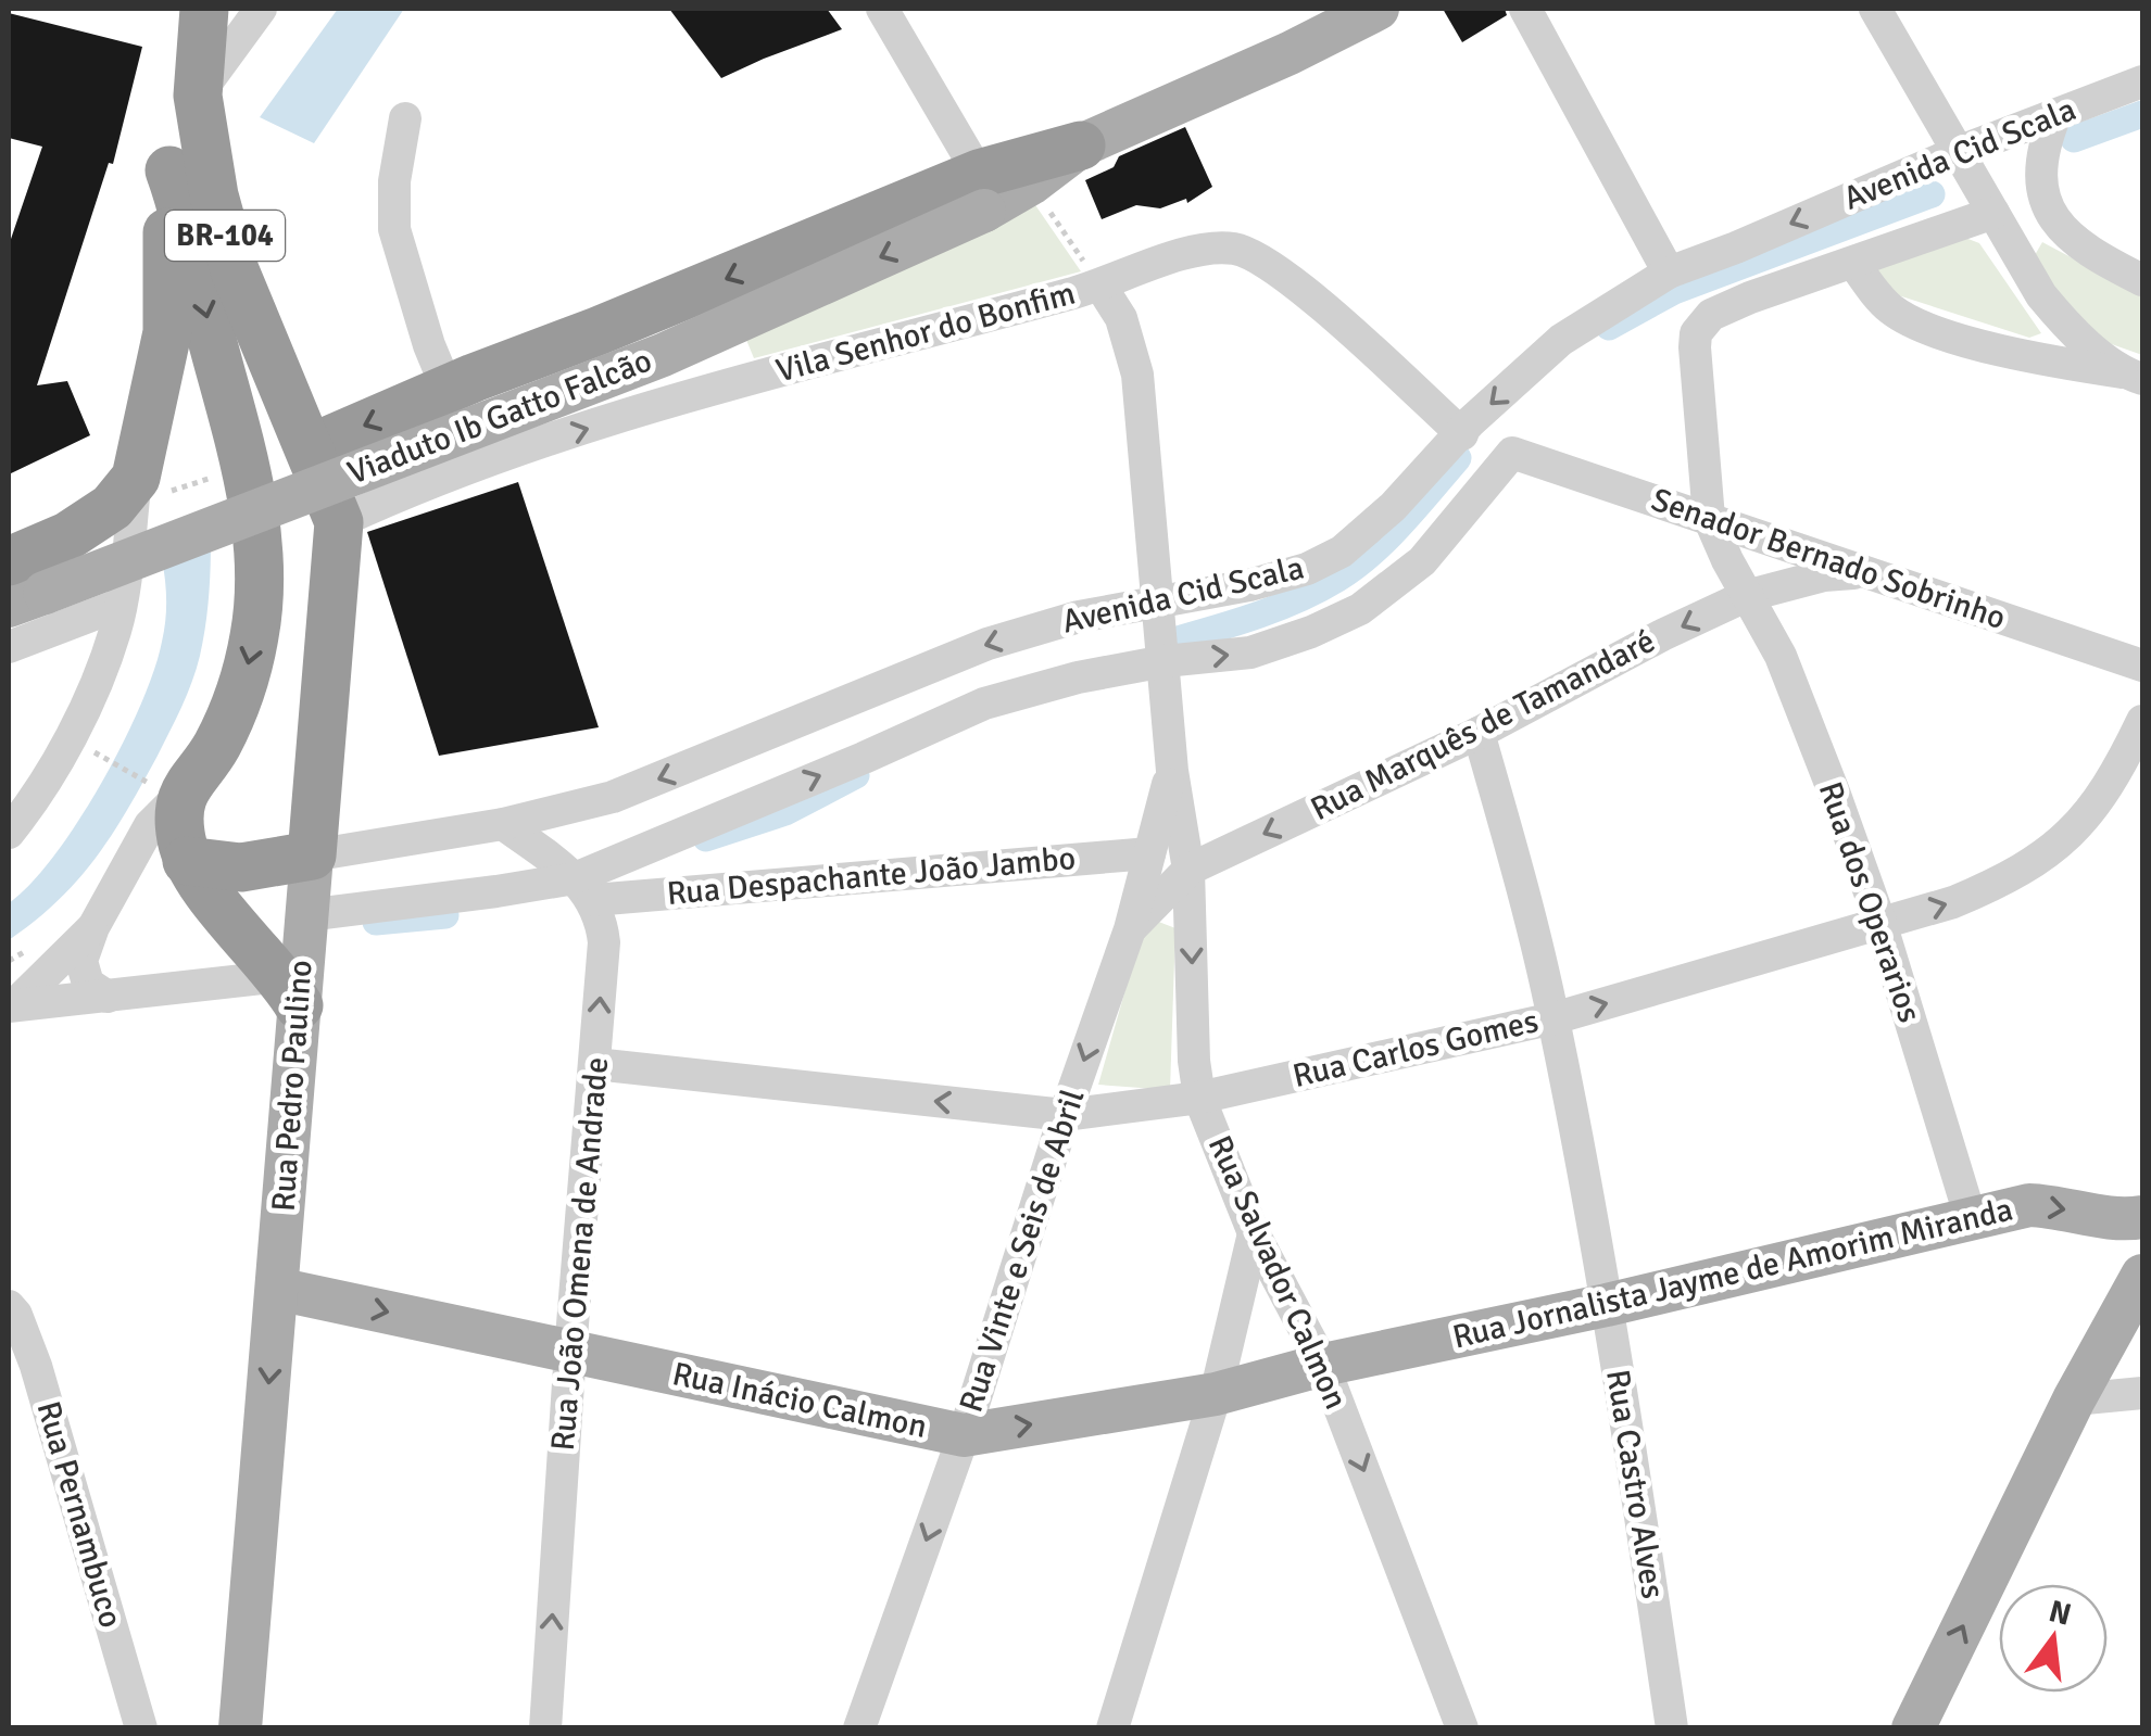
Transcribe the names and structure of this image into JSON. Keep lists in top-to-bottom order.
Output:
{
  "streets": {
    "highway": ["BR-104", "Rua Pedro Paulino"],
    "main road": ["Viaduto Ib Gatto Falcão", "Rua Jornalista Jayme de Amorim Miranda", "Rua Inácio Calmon"],
    "street": [
      "Avenida Cid Scala",
      "Vila Senhor do Bonfim",
      "Senador Bernado Sobrinho",
      "Rua Marquês de Tamandaré",
      "Rua Despachante João Jambo",
      "Rua dos Operarios",
      "Rua Carlos Gomes",
      "Rua Vinte e Seis de Abril",
      "Rua João Omena de Andrade",
      "Rua Salvador Calmon",
      "Rua Castro Alves",
      "Rua Pernambuco"
    ]
  },
  "crossings": [
    ["Avenida Cid Scala", "Vila Senhor do Bonfim"],
    ["Avenida Cid Scala", "Senador Bernado Sobrinho"],
    ["Avenida Cid Scala", "Rua Despachante João Jambo"],
    ["Avenida Cid Scala", "Rua dos Operarios"],
    ["Avenida Cid Scala", "Rua Pedro Paulino"],
    ["Avenida Cid Scala", "Rua João Omena de Andrade"],
    ["Avenida Cid Scala", "Rua Salvador Calmon"],
    ["BR-104", "Rua Pedro Paulino"],
    ["Vila Senhor do Bonfim", "Rua Pedro Paulino"],
    ["Vila Senhor do Bonfim", "Rua Salvador Calmon"],
    ["Senador Bernado Sobrinho", "Rua Marquês de Tamandaré"],
    ["Senador Bernado Sobrinho", "Rua dos Operarios"],
    ["Rua Marquês de Tamandaré", "Rua dos Operarios"],
    ["Rua Marquês de Tamandaré", "Rua Vinte e Seis de Abril"],
    ["Rua Marquês de Tamandaré", "Rua Salvador Calmon"],
    ["Rua Marquês de Tamandaré", "Rua Castro Alves"],
    ["Rua Despachante João Jambo", "Rua Vinte e Seis de Abril"],
    ["Rua Despachante João Jambo", "Rua João Omena de Andrade"],
    ["Rua dos Operarios", "Rua Carlos Gomes"],
    ["Rua dos Operarios", "Rua Jornalista Jayme de Amorim Miranda"],
    ["Rua Carlos Gomes", "Rua Vinte e Seis de Abril"],
    ["Rua Carlos Gomes", "Rua João Omena de Andrade"],
    ["Rua Carlos Gomes", "Rua Salvador Calmon"],
    ["Rua Carlos Gomes", "Rua Castro Alves"],
    ["Rua Pedro Paulino", "Rua Inácio Calmon"],
    ["Rua Vinte e Seis de Abril", "Rua Salvador Calmon"],
    ["Rua Vinte e Seis de Abril", "Rua Inácio Calmon"],
    ["Rua João Omena de Andrade", "Rua Inácio Calmon"],
    ["Rua Salvador Calmon", "Rua Jornalista Jayme de Amorim Miranda"],
    ["Rua Salvador Calmon", "Rua Inácio Calmon"],
    ["Rua Jornalista Jayme de Amorim Miranda", "Rua Inácio Calmon"],
    ["Rua Jornalista Jayme de Amorim Miranda", "Rua Castro Alves"]
  ],
  "one_way": [
    "Vila Senhor do Bonfim",
    "Viaduto Ib Gatto Falcão",
    "Rua Marquês de Tamandaré",
    "Rua João Omena de Andrade",
    "Rua Salvador Calmon",
    "Rua Inácio Calmon"
  ],
  "north": "top"
}
